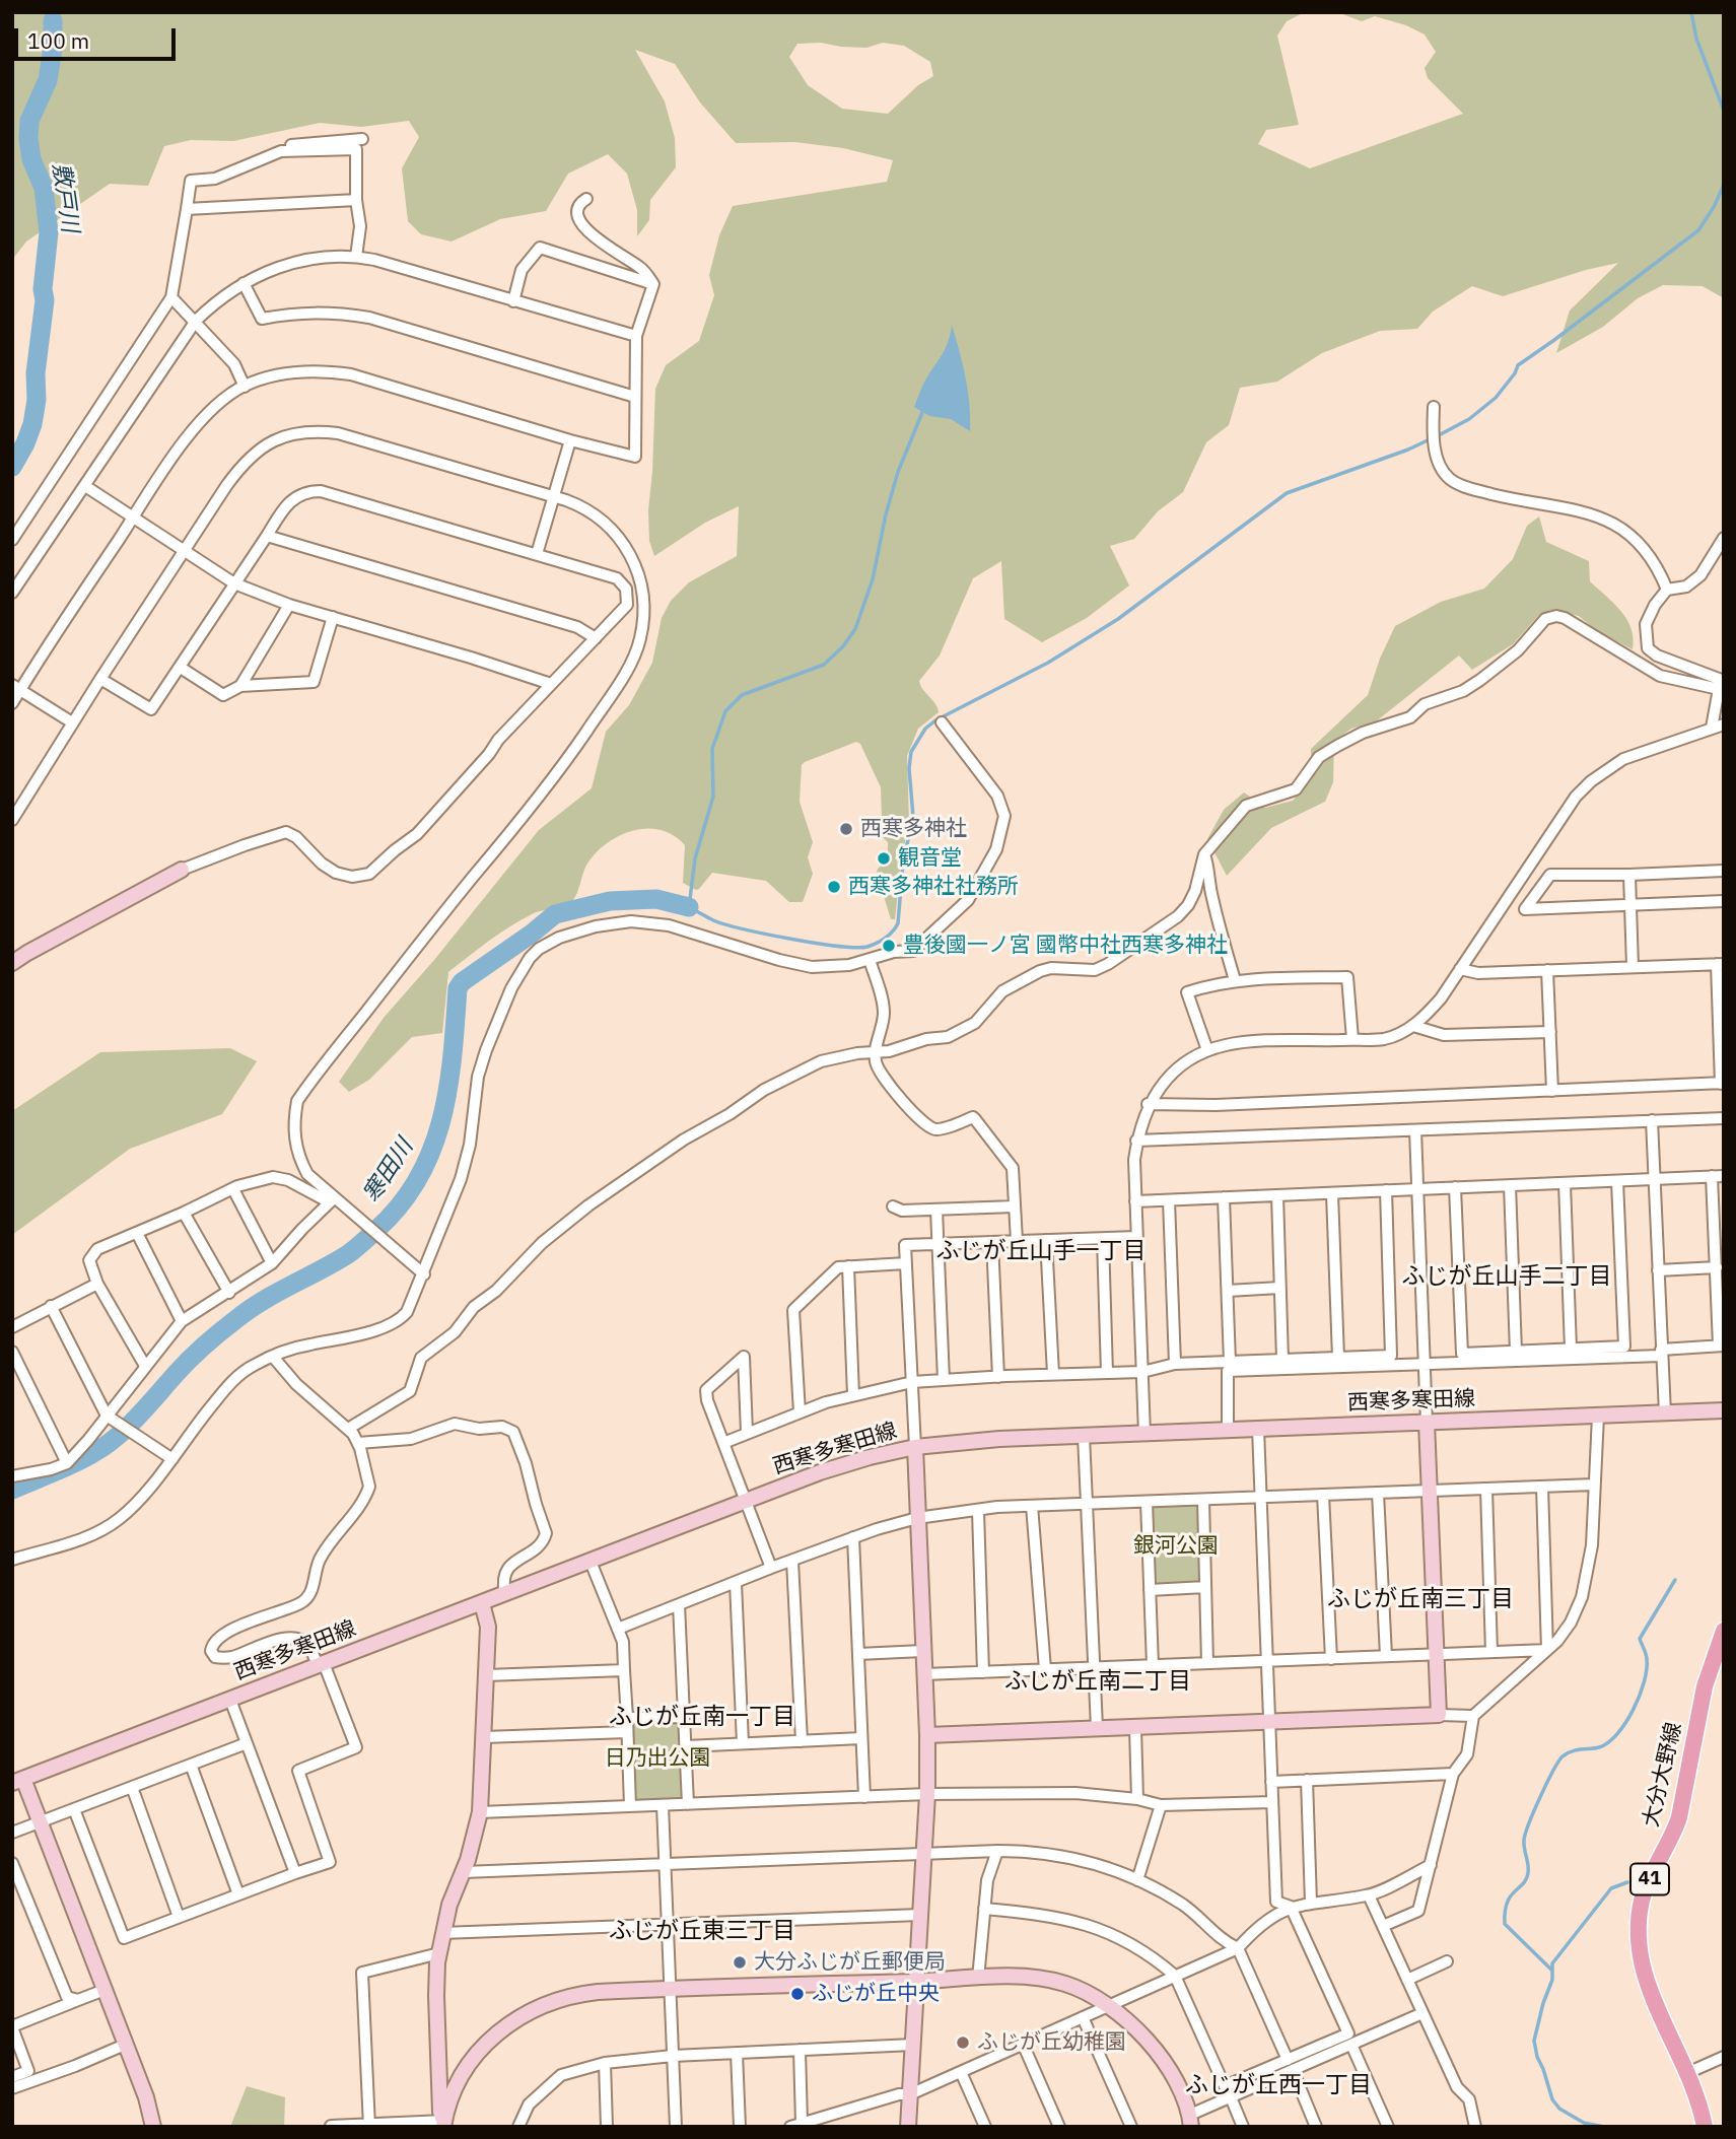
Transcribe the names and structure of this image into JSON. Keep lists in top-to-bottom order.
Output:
{
  "streets": {
    "main road": ["大分大野線", "41"],
    "street": ["西寒多寒田線"]
  },
  "districts": [
    "ふじが丘山手一丁目",
    "ふじが丘山手二丁目",
    "ふじが丘南三丁目",
    "ふじが丘南二丁目",
    "ふじが丘南一丁目",
    "ふじが丘東三丁目",
    "ふじが丘西一丁目"
  ],
  "water": ["敷戸川", "寒田川"],
  "parks": ["銀河公園", "日乃出公園"],
  "places": [
    "西寒多神社",
    "観音堂",
    "西寒多神社社務所",
    "豊後國一ノ宮 國幣中社西寒多神社",
    "大分ふじが丘郵便局",
    "ふじが丘中央",
    "ふじが丘幼稚園"
  ],
  "scale_bar": "100 m"
}
